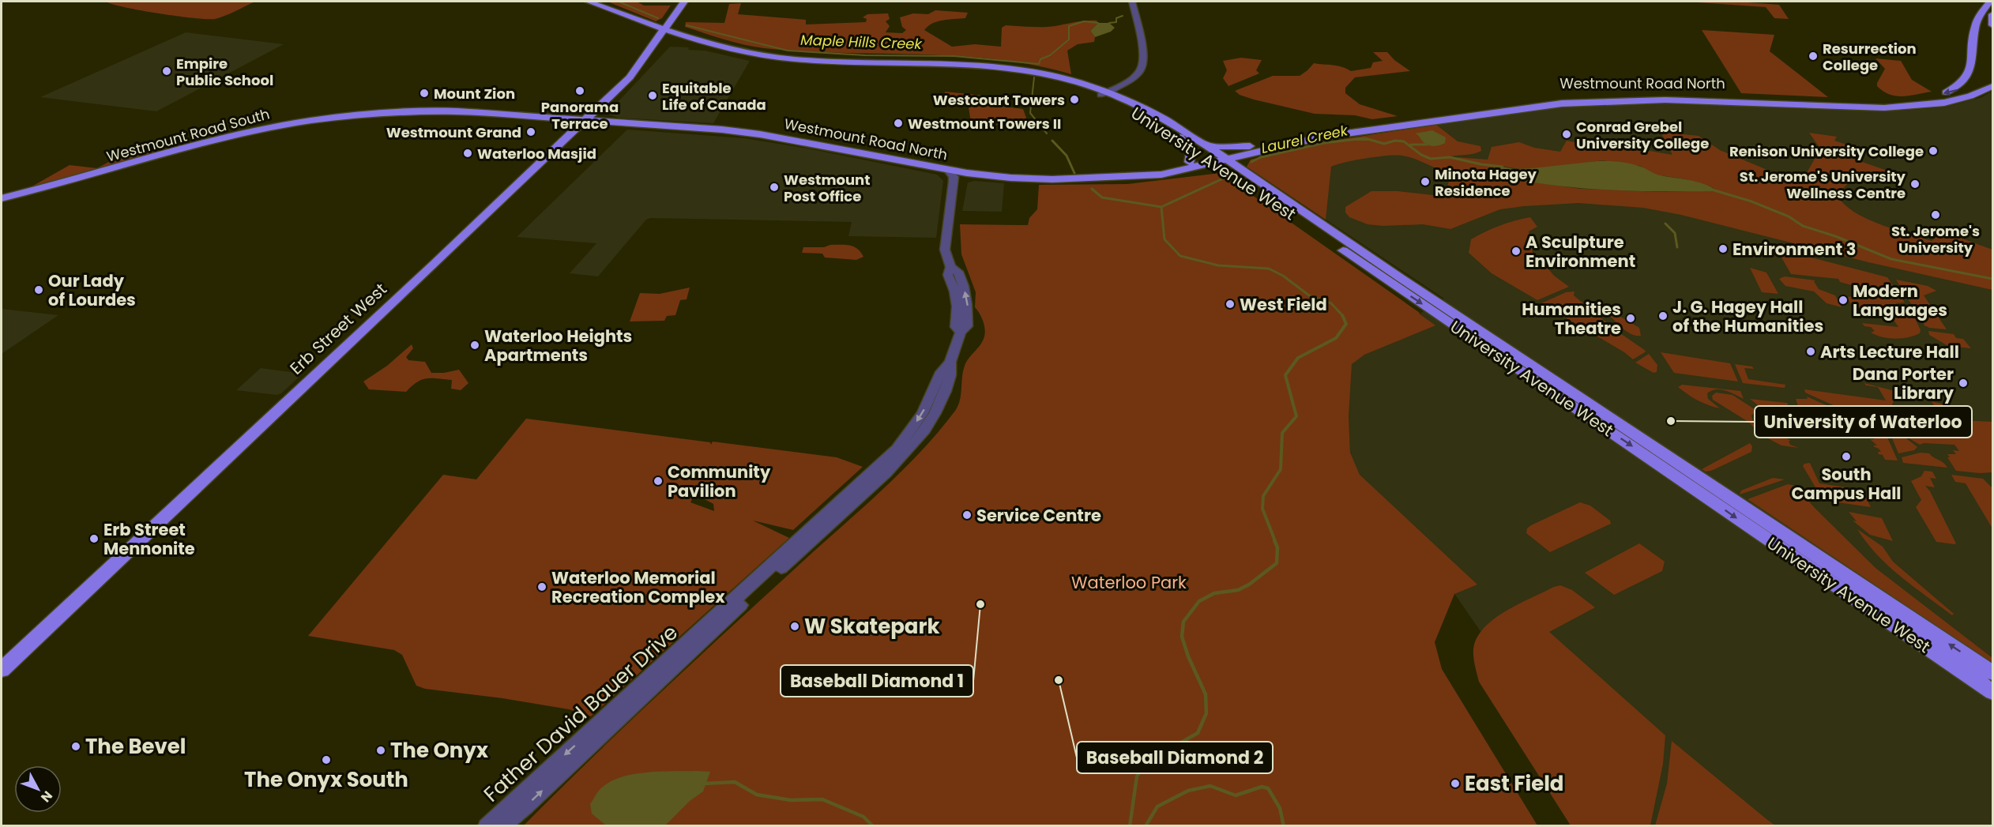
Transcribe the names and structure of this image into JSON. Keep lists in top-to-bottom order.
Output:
{
  "streets": {
    "main road": [
      "Westmount Road North",
      "Westmount Road South",
      "University Avenue West",
      "Erb Street West"
    ],
    "street": ["Father David Bauer Drive"]
  },
  "crossings": [
    ["Westmount Road North", "Westmount Road South"],
    ["Westmount Road North", "University Avenue West"],
    ["Westmount Road North", "Erb Street West"],
    ["Westmount Road North", "Father David Bauer Drive"],
    ["Westmount Road South", "Erb Street West"],
    ["University Avenue West", "Erb Street West"]
  ],
  "water": ["Maple Hills Creek", "Laurel Creek"],
  "parks": ["Waterloo Park"],
  "places": [
    "Resurrection College",
    "Empire Public School",
    "Panorama Terrace",
    "Mount Zion",
    "Equitable Life of Canada",
    "Westcourt Towers",
    "Westmount Towers II",
    "Westmount Grand",
    "Conrad Grebel University College",
    "Renison University College",
    "Waterloo Masjid",
    "Minota Hagey Residence",
    "St. Jerome's University Wellness Centre",
    "Westmount Post Office",
    "St. Jerome's University",
    "Environment 3",
    "A Sculpture Environment",
    "Our Lady of Lourdes",
    "Modern Languages",
    "West Field",
    "J. G. Hagey Hall of the Humanities",
    "Humanities Theatre",
    "Waterloo Heights Apartments",
    "Arts Lecture Hall",
    "Dana Porter Library",
    "University of Waterloo",
    "South Campus Hall",
    "Community Pavilion",
    "Service Centre",
    "Erb Street Mennonite",
    "Waterloo Memorial Recreation Complex",
    "Baseball Diamond 1",
    "W Skatepark",
    "Baseball Diamond 2",
    "The Bevel",
    "The Onyx",
    "The Onyx South",
    "East Field"
  ],
  "north": "bottom right"
}
